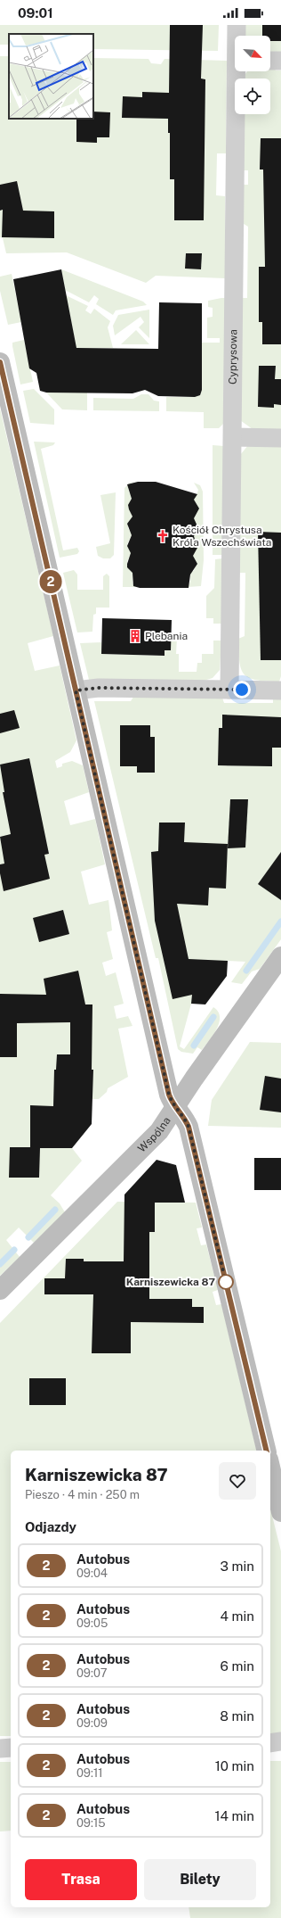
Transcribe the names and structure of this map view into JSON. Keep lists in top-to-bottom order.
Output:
{
  "streets": {
    "street": ["Cyprysowa", "Wspólna"]
  },
  "places": {
    "church": ["Kościół Chrystusa Króla Wszechświata"],
    "building": ["Plebania"],
    "other": ["Karniszewicka 87"]
  },
  "lines": ["bus line 2"],
  "north": "bottom right",
  "page": {
    "status": "09:01",
    "on_map": "2",
    "heading": [
      ["Karniszewicka 87", "Pieszo · 4 min · 250 m"],
      "Odjazdy"
    ],
    "list": [
      {
        "mark": "2",
        "name": "Autobus",
        "note": "09:04",
        "value": "3 min"
      },
      {
        "mark": "2",
        "name": "Autobus",
        "note": "09:05",
        "value": "4 min"
      },
      {
        "mark": "2",
        "name": "Autobus",
        "note": "09:07",
        "value": "6 min"
      },
      {
        "mark": "2",
        "name": "Autobus",
        "note": "09:09",
        "value": "8 min"
      },
      {
        "mark": "2",
        "name": "Autobus",
        "note": "09:11",
        "value": "10 min"
      },
      {
        "mark": "2",
        "name": "Autobus",
        "note": "09:15",
        "value": "14 min"
      }
    ],
    "buttons": ["Trasa", "Bilety"]
  }
}
